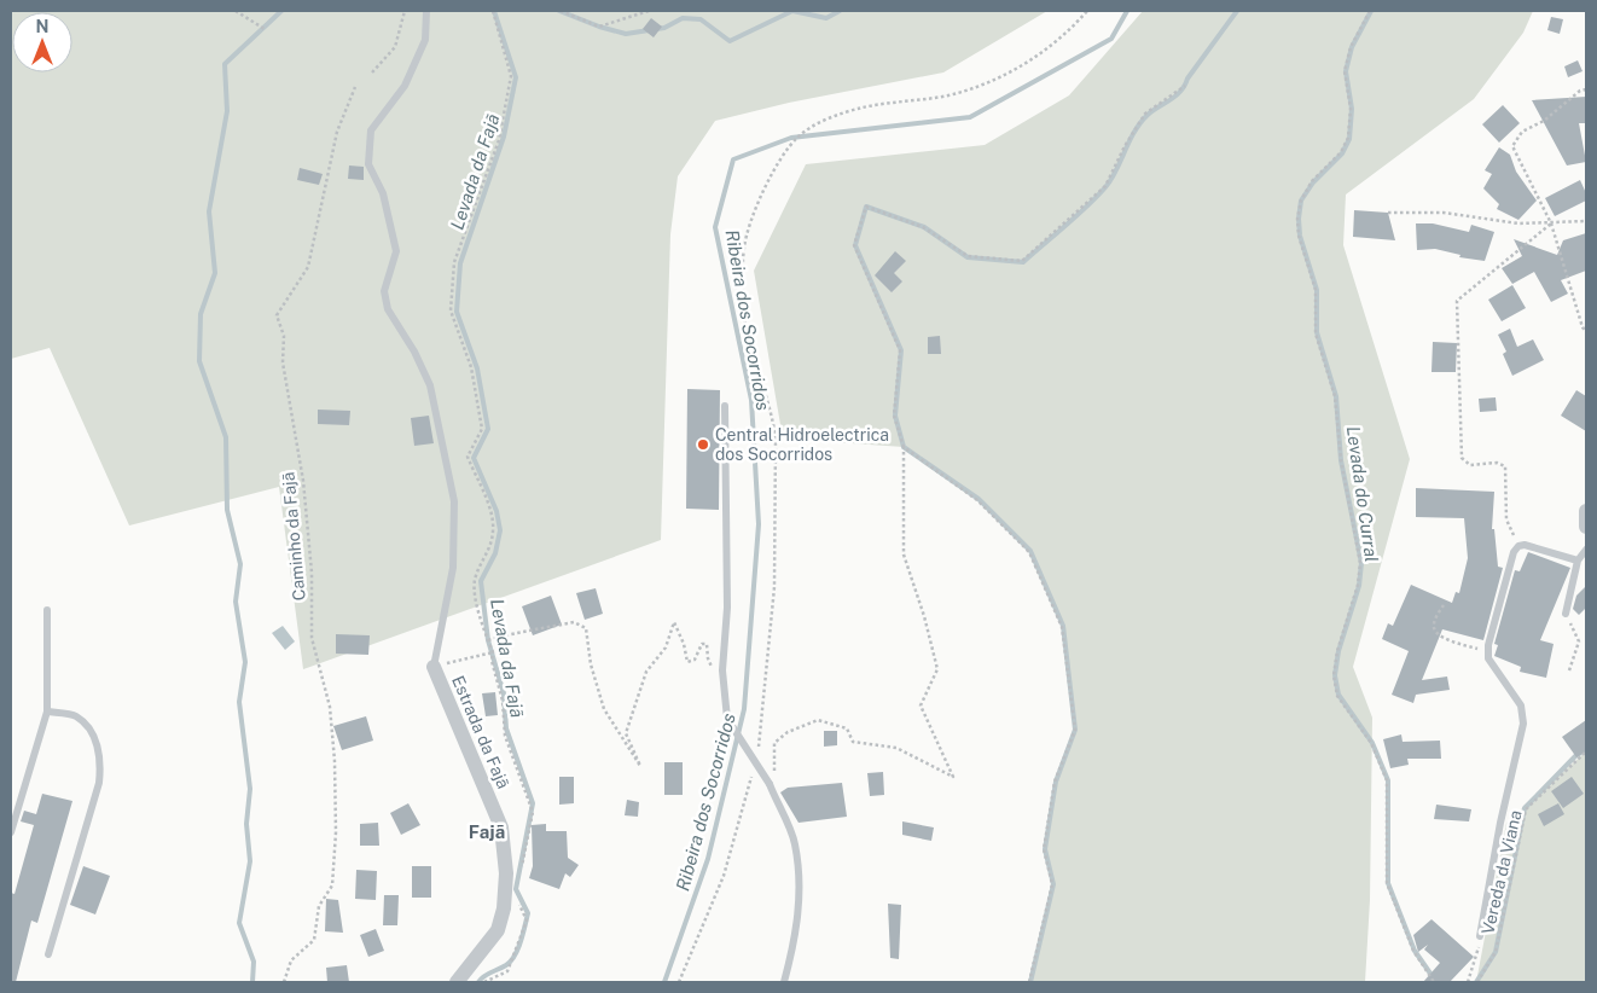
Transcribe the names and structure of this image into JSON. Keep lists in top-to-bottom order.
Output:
{
  "streets": {
    "street": ["Estrada da Fajã"],
    "path": ["Caminho da Fajã", "Vereda da Viana"]
  },
  "districts": ["Fajã"],
  "water": ["Levada da Fajã", "Ribeira dos Socorridos", "Levada do Curral"],
  "places": ["Central Hidroelectrica dos Socorridos"],
  "north": "top"
}
